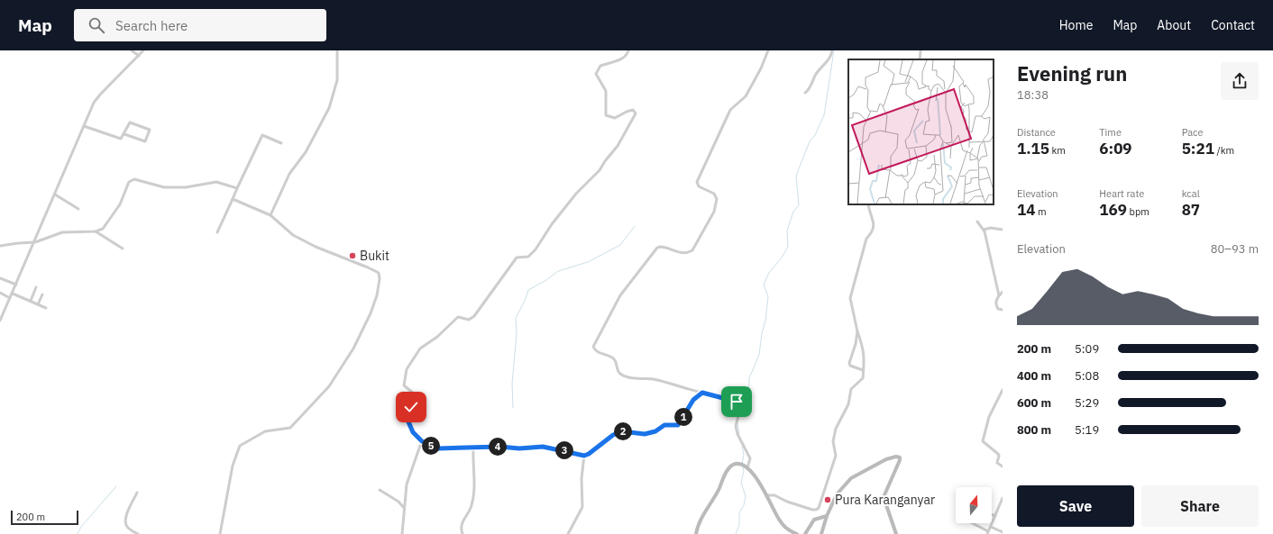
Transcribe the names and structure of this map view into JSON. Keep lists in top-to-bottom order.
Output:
{
  "places": ["Bukit", "Pura Karanganyar"],
  "scale_bar": "200 m",
  "north": "top",
  "page": {
    "header": "Map",
    "search": "Search here",
    "nav": [
      "Home",
      "Map",
      "About",
      "Contact"
    ],
    "heading": ["Evening run", "18:38"],
    "stats": [
      ["Distance", "1.15 km"],
      ["Time", "6:09"],
      ["Pace", "5:21 /km"],
      ["Elevation", "14 m"],
      ["Heart rate", "169 bpm"],
      ["kcal", "87"]
    ],
    "chart": ["Elevation", "80–93 m"],
    "list": [
      {
        "name": "200 m",
        "note": "5:09"
      },
      {
        "name": "400 m",
        "note": "5:08"
      },
      {
        "name": "600 m",
        "note": "5:29"
      },
      {
        "name": "800 m",
        "note": "5:19"
      }
    ],
    "pins": [
      "1",
      "2",
      "5",
      "4",
      "3"
    ],
    "buttons": ["Save", "Share"],
    "scale": "200 m"
  }
}
